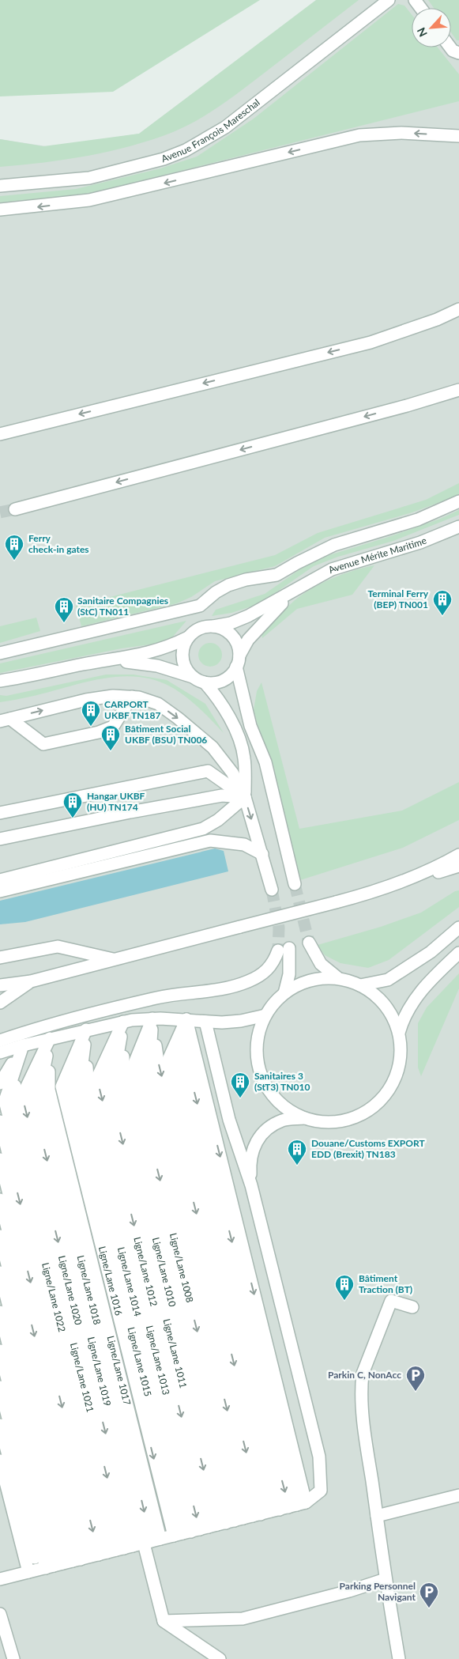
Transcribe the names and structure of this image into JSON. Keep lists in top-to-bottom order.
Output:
{
  "streets": {
    "street": [
      "Avenue François Mareschal",
      "Avenue Mérite Maritime",
      "Ligne/Lane 1011",
      "Ligne/Lane 1013",
      "Ligne/Lane 1015",
      "Ligne/Lane 1017",
      "Ligne/Lane 1019",
      "Ligne/Lane 1021"
    ]
  },
  "crossings": [
    ["Ligne/Lane 1011", "Ligne/Lane 1013"],
    ["Ligne/Lane 1011", "Ligne/Lane 1015"],
    ["Ligne/Lane 1013", "Ligne/Lane 1015"],
    ["Ligne/Lane 1017", "Ligne/Lane 1019"],
    ["Ligne/Lane 1017", "Ligne/Lane 1021"],
    ["Ligne/Lane 1019", "Ligne/Lane 1021"]
  ],
  "places": {
    "building": [
      "Ferry check-in gates",
      "Terminal Ferry (BEP) TN001",
      "Sanitaire Compagnies (StC) TN011",
      "CARPORT UKBF TN187",
      "Bâtiment Social UKBF (BSU) TN006",
      "Hangar UKBF (HU) TN174",
      "Sanitaires 3 (StT3) TN010",
      "Douane/Customs EXPORT EDD (Brexit) TN183",
      "Bâtiment Traction (BT)"
    ],
    "parking": ["Parkin C, NonAcc", "Parking Personnel Navigant"]
  },
  "north": "bottom left"
}
